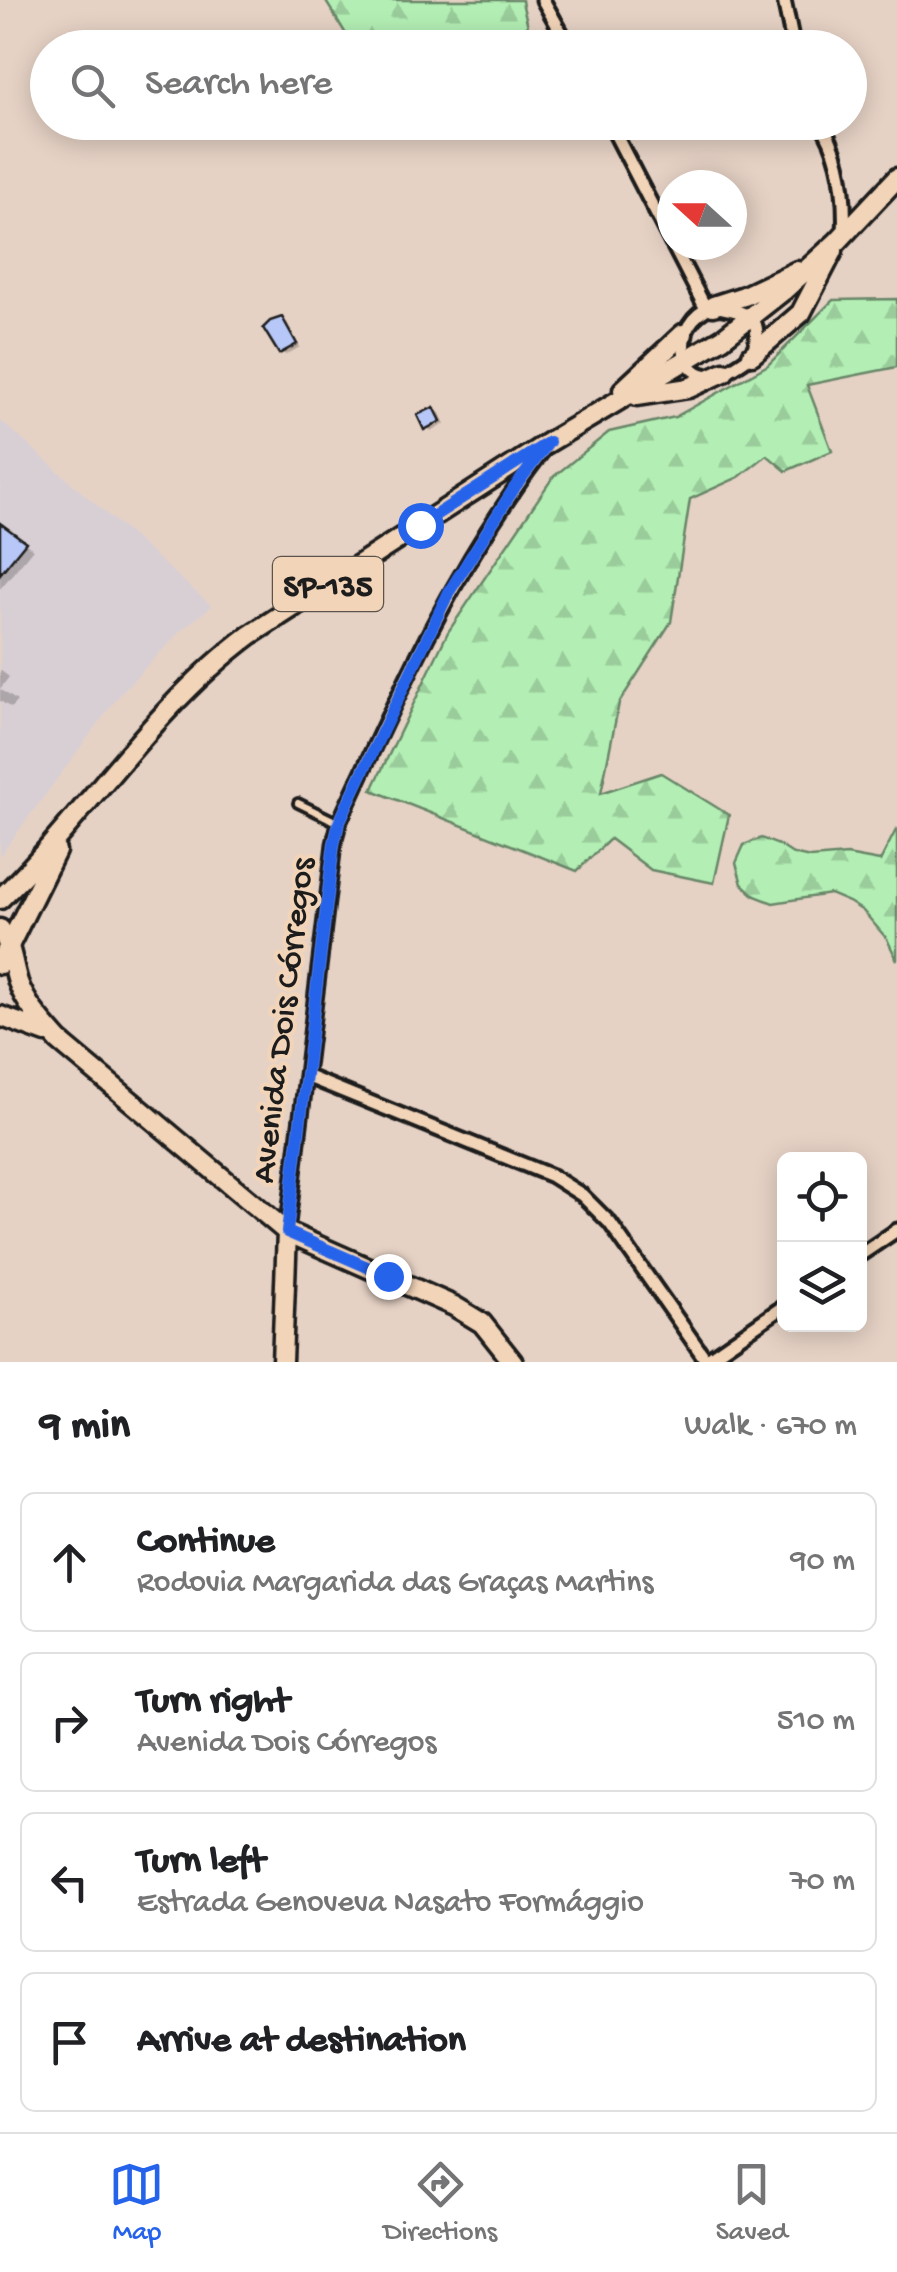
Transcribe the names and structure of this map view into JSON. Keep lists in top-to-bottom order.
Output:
{
  "streets": {
    "main road": ["SP-135", "Avenida Dois Córregos"]
  },
  "crossings": [
    ["SP-135", "Avenida Dois Córregos"]
  ],
  "north": "left",
  "page": {
    "search": "Search here",
    "heading": ["9 min", "Walk · 670 m"],
    "list": [
      ["Continue", "Rodovia Margarida das Graças Martins", "90 m"],
      ["Turn right", "Avenida Dois Córregos", "510 m"],
      ["Turn left", "Estrada Genoveva Nasato Formággio", "70 m"],
      "Arrive at destination"
    ],
    "nav": ["Map", "Directions", "Saved"]
  }
}
